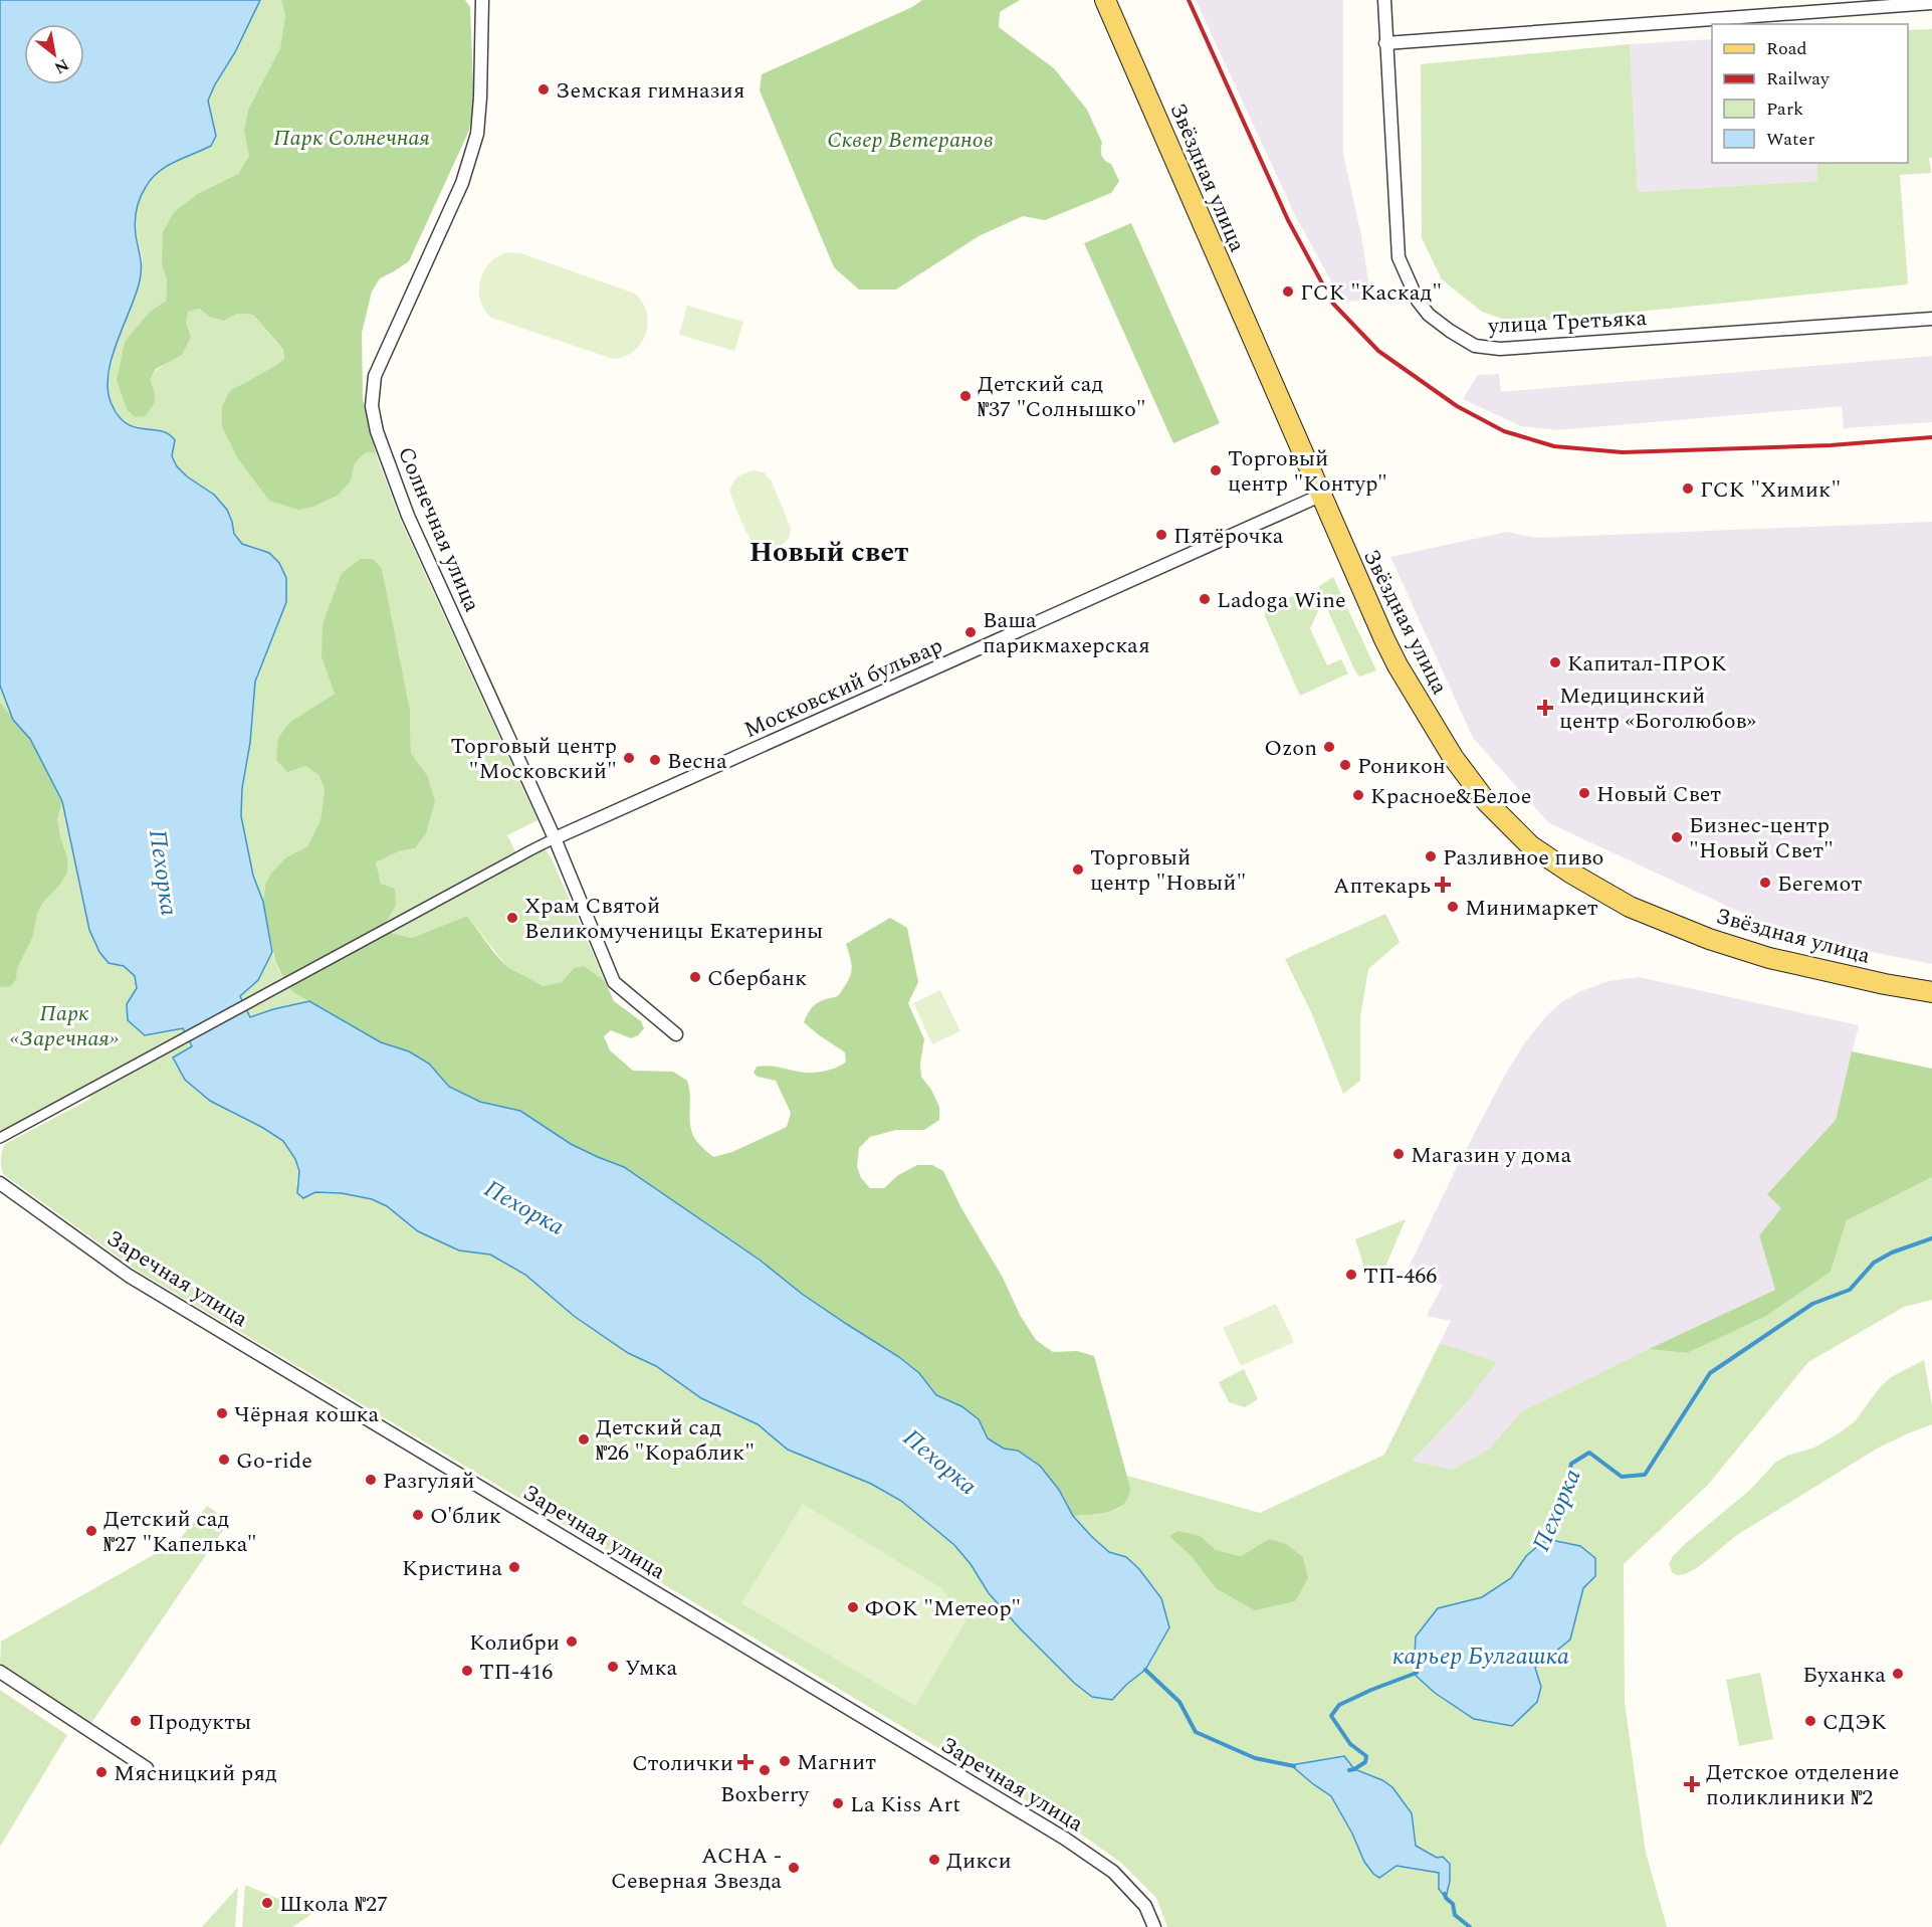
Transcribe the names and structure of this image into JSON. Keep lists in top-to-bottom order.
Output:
{
  "streets": {
    "main road": ["Звёздная улица"],
    "street": [
      "улица Третьяка",
      "Солнечная улица",
      "Московский бульвар",
      "Заречная улица"
    ]
  },
  "crossings": [
    ["Звёздная улица", "Московский бульвар"],
    ["Солнечная улица", "Московский бульвар"]
  ],
  "districts": ["Новый свет"],
  "water": ["Пехорка", "карьер Булгашка"],
  "parks": ["Парк Солнечная", "Сквер Ветеранов", "Парк «Заречная»"],
  "places": {
    "other": [
      "Земская гимназия",
      "ГСК \"Каскад\"",
      "Детский сад №37 \"Солнышко\"",
      "Торговый центр \"Контур\"",
      "ГСК \"Химик\"",
      "Пятёрочка",
      "Ladoga Wine",
      "Ваша парикмахерская",
      "Капитал-ПРОК",
      "Ozon",
      "Торговый центр \"Московский\"",
      "Весна",
      "Роникон",
      "Новый Свет",
      "Красное&Белое",
      "Бизнес-центр \"Новый Свет\"",
      "Разливное пиво",
      "Торговый центр \"Новый\"",
      "Бегемот",
      "Минимаркет",
      "Храм Святой Великомученицы Екатерины",
      "Сбербанк",
      "Магазин у дома",
      "ТП-466",
      "Чёрная кошка",
      "Детский сад №26 \"Кораблик\"",
      "Go-ride",
      "Разгуляй",
      "О'блик",
      "Детский сад №27 \"Капелька\"",
      "Кристина",
      "ФОК \"Метеор\"",
      "Колибри",
      "Умка",
      "ТП-416",
      "Буханка",
      "Продукты",
      "СДЭК",
      "Магнит",
      "Boxberry",
      "Мясницкий ряд",
      "La Kiss Art",
      "Дикси",
      "АСНА - Северная Звезда",
      "Школа №27"
    ],
    "health": [
      "Медицинский центр «Боголюбов»",
      "Аптекарь",
      "Столички",
      "Детское отделение поликлиники №2"
    ]
  },
  "legend": [
    "Road",
    "Railway",
    "Park",
    "Water"
  ],
  "north": "bottom right"
}
